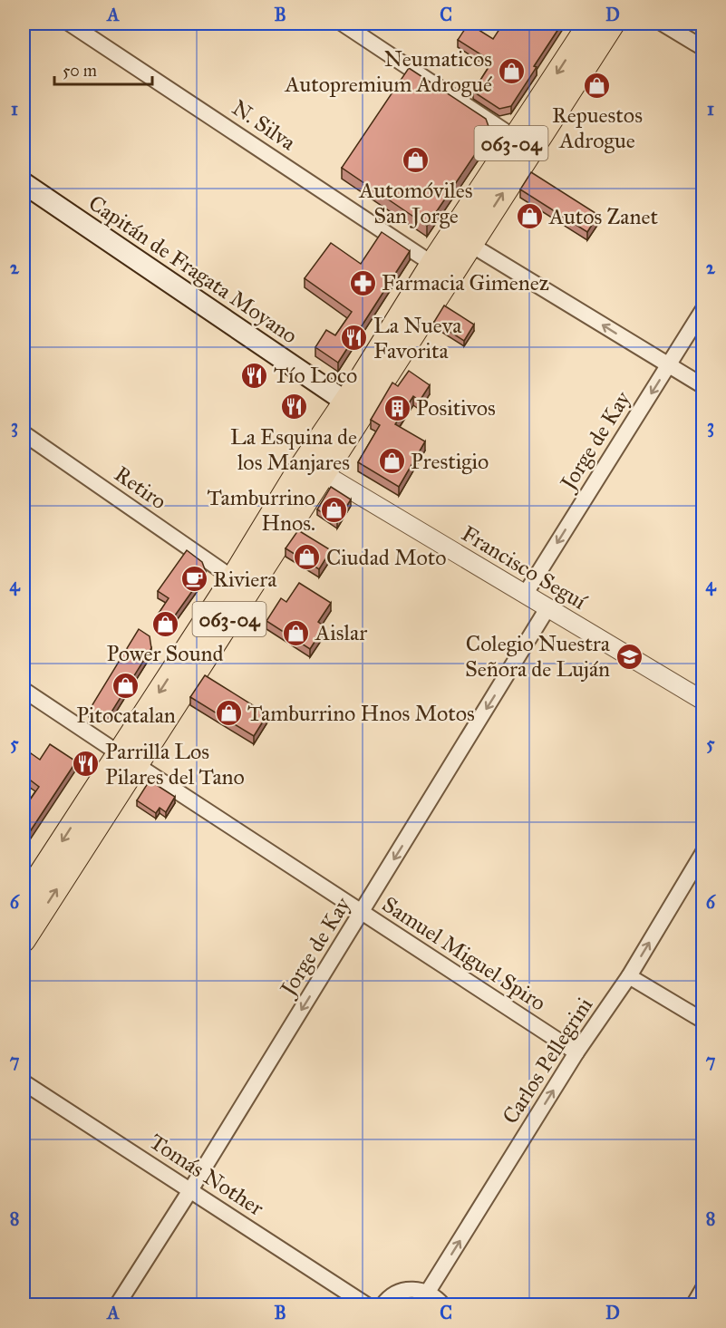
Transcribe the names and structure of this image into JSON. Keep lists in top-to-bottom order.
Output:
{
  "streets": {
    "main road": ["063-04", "Capitán de Fragata Moyano"],
    "street": [
      "N. Silva",
      "Jorge de Kay",
      "Retiro",
      "Francisco Seguí",
      "Samuel Miguel Spiro",
      "Carlos Pellegrini",
      "Tomás Nother"
    ]
  },
  "crossings": [
    ["N. Silva", "063-04"],
    ["063-04", "Capitán de Fragata Moyano"],
    ["063-04", "Retiro"],
    ["063-04", "Francisco Seguí"],
    ["063-04", "Samuel Miguel Spiro"],
    ["Jorge de Kay", "Francisco Seguí"],
    ["Jorge de Kay", "Samuel Miguel Spiro"],
    ["Jorge de Kay", "Tomás Nother"],
    ["Samuel Miguel Spiro", "Carlos Pellegrini"]
  ],
  "one_way": ["Jorge de Kay", "Carlos Pellegrini"],
  "places": {
    "shop": [
      "Neumaticos Autopremium Adrogué",
      "Repuestos Adrogue",
      "Automóviles San Jorge",
      "Autos Zanet",
      "Prestigio",
      "Tamburrino Hnos.",
      "Ciudad Moto",
      "Power Sound",
      "Aislar",
      "Pitocatalan",
      "Tamburrino Hnos Motos"
    ],
    "pharmacy": ["Farmacia Gimenez"],
    "restaurant": [
      "La Nueva Favorita",
      "Tío Loco",
      "La Esquina de los Manjares",
      "Parrilla Los Pilares del Tano"
    ],
    "building": ["Positivos"],
    "cafe": ["Riviera"],
    "school or university": ["Colegio Nuestra Señora de Luján"]
  },
  "scale_bar": "50 m",
  "grid": {
    "columns": [
      "A",
      "B",
      "C",
      "D"
    ],
    "rows": [
      "1",
      "2",
      "3",
      "4",
      "5",
      "6",
      "7",
      "8"
    ]
  }
}
